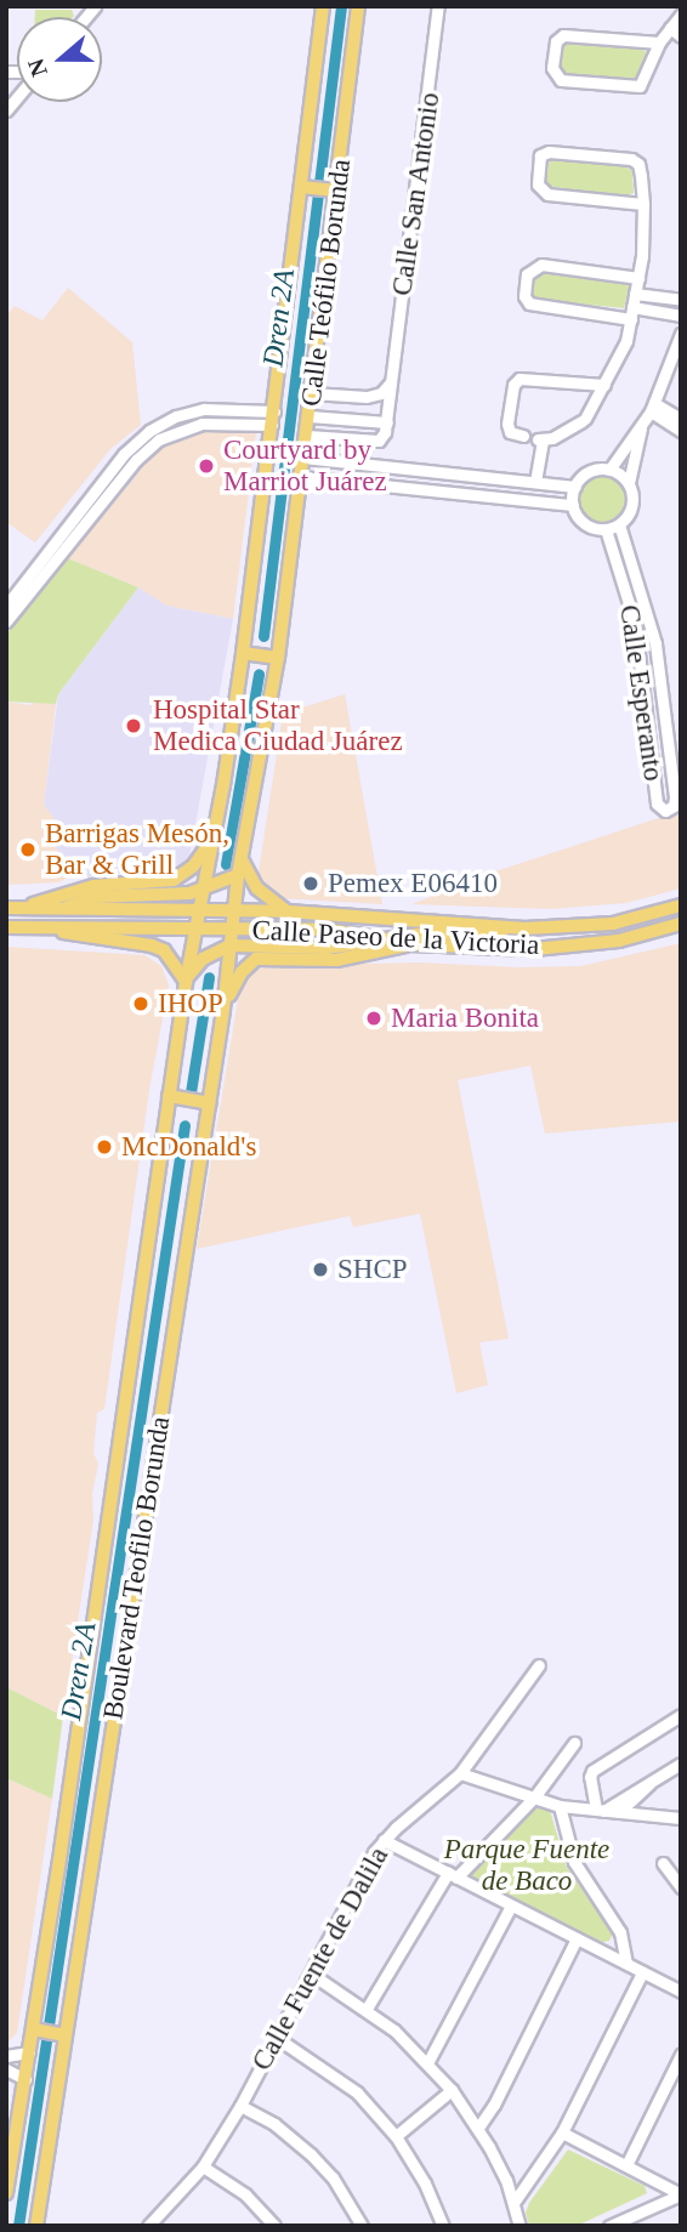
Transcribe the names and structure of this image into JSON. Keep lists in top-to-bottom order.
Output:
{
  "streets": {
    "main road": ["Calle Teófilo Borunda", "Calle Paseo de la Victoria", "Boulevard Teofilo Borunda"],
    "street": ["Calle San Antonio", "Calle Esperanto", "Calle Fuente de Dalila"]
  },
  "crossings": [
    ["Calle Teófilo Borunda", "Calle Paseo de la Victoria"],
    ["Calle Teófilo Borunda", "Boulevard Teofilo Borunda"],
    ["Calle Paseo de la Victoria", "Boulevard Teofilo Borunda"]
  ],
  "water": ["Dren 2A"],
  "parks": ["Parque Fuente de Baco"],
  "places": [
    "Courtyard by Marriot Juárez",
    "Hospital Star Medica Ciudad Juárez",
    "Barrigas Mesón, Bar & Grill",
    "Pemex E06410",
    "IHOP",
    "Maria Bonita",
    "McDonald's",
    "SHCP"
  ],
  "north": "left"
}
